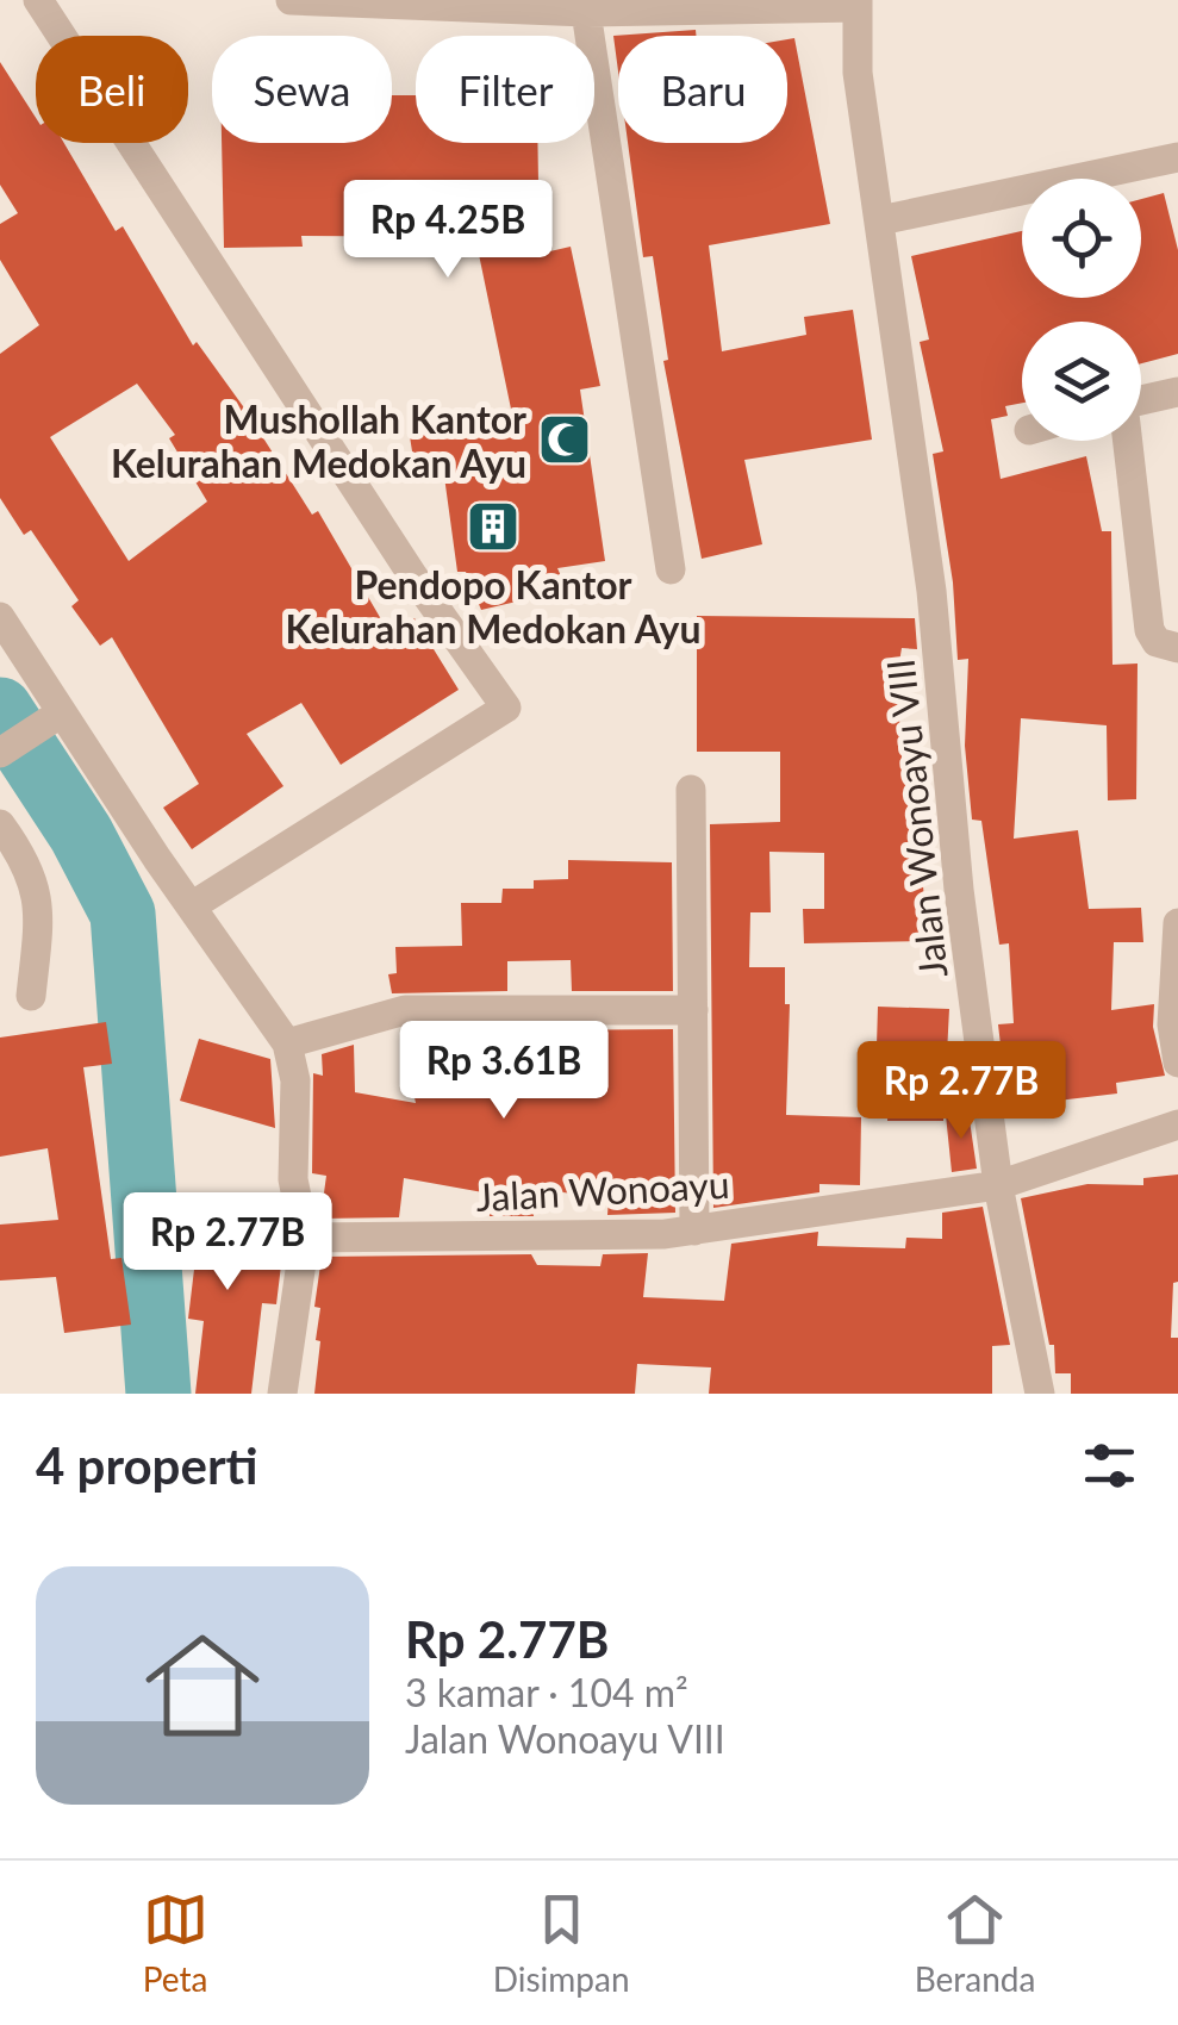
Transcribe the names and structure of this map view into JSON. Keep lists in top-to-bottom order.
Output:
{
  "streets": {
    "street": ["Jalan Wonoayu VIII", "Jalan Wonoayu"]
  },
  "crossings": [
    ["Jalan Wonoayu VIII", "Jalan Wonoayu"]
  ],
  "places": {
    "mosque": ["Mushollah Kantor Kelurahan Medokan Ayu"],
    "building": ["Pendopo Kantor Kelurahan Medokan Ayu"]
  },
  "page": {
    "chip": [
      "Beli",
      "Sewa",
      "Filter",
      "Baru"
    ],
    "price": [
      "Rp 4.25B",
      "Rp 3.61B",
      "Rp 2.77B",
      "Rp 2.77B"
    ],
    "heading": "4 properti",
    "list": [
      {
        "name": "Rp 2.77B",
        "note": "3 kamar · 104 m² · Jalan Wonoayu VIII"
      }
    ],
    "tabs": ["Peta", "Disimpan", "Beranda"]
  }
}
